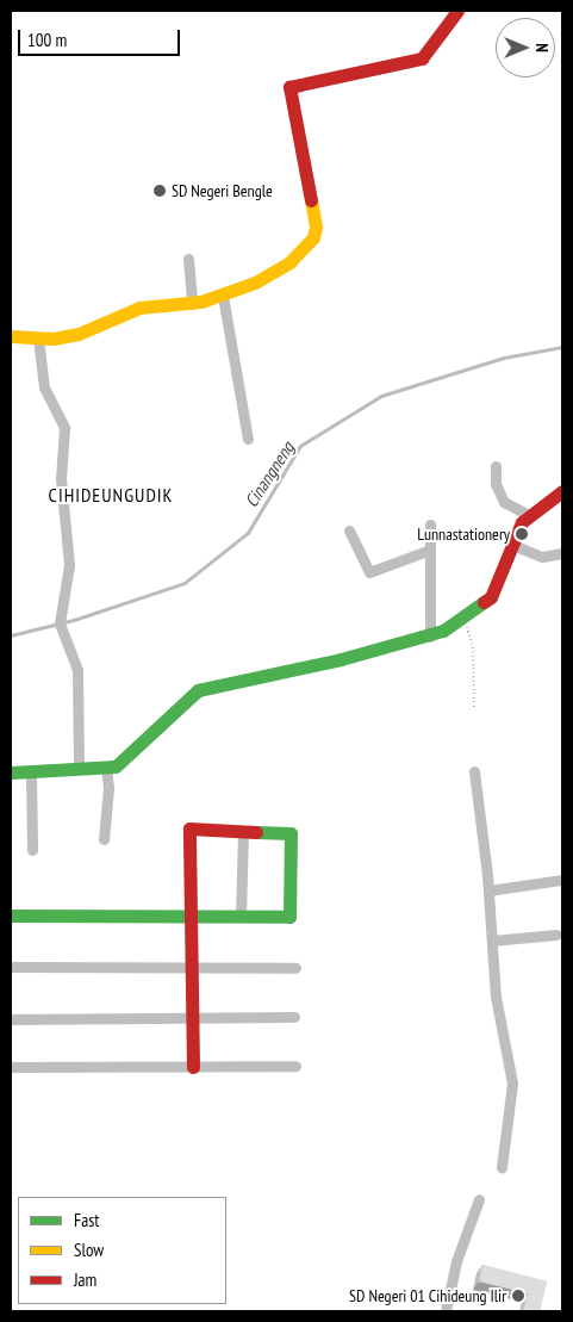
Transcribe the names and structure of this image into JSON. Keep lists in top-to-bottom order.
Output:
{
  "districts": ["CIHIDEUNGUDIK"],
  "water": ["Cinangneng"],
  "places": ["SD Negeri Bengle", "Lunnastationery", "SD Negeri 01 Cihideung Ilir"],
  "legend": ["Fast", "Slow", "Jam"],
  "scale_bar": "100 m",
  "north": "right"
}
